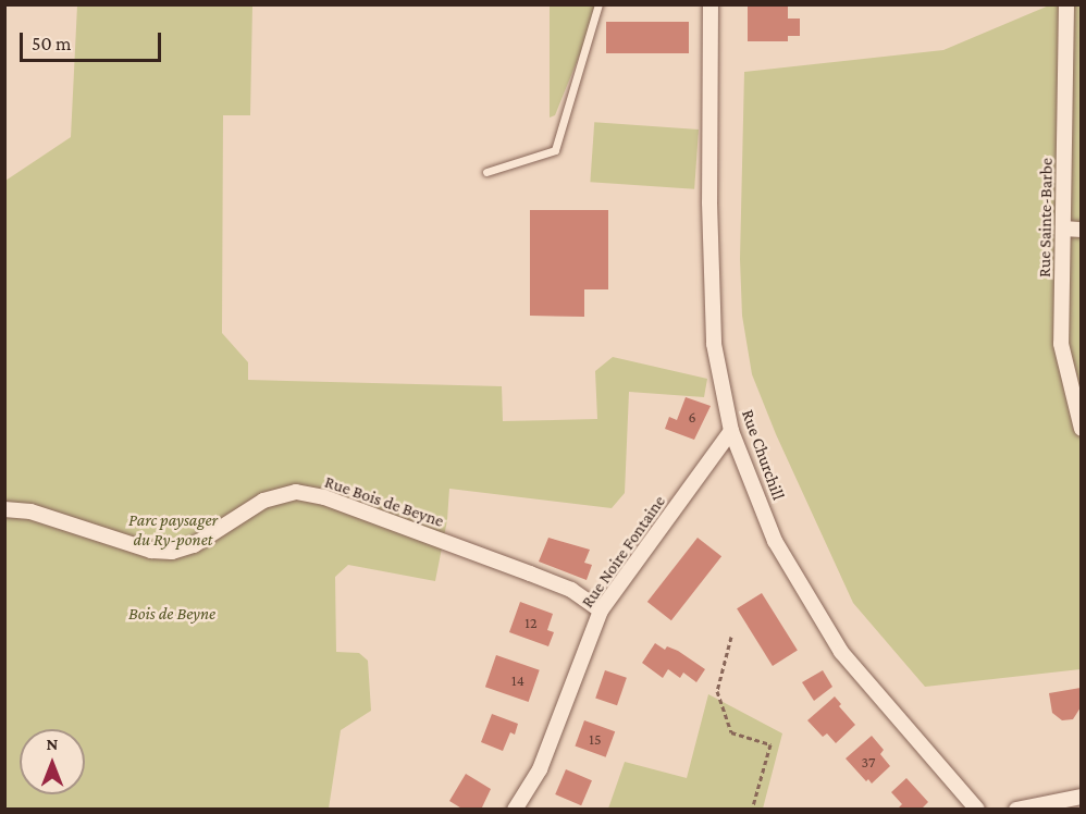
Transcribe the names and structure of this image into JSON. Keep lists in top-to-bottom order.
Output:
{
  "streets": {
    "street": [
      "Rue Sainte-Barbe",
      "Rue Churchill",
      "Rue Bois de Beyne",
      "Rue Noire Fontaine"
    ]
  },
  "crossings": [
    ["Rue Churchill", "Rue Noire Fontaine"],
    ["Rue Bois de Beyne", "Rue Noire Fontaine"]
  ],
  "parks": ["Parc paysager du Ry-ponet", "Bois de Beyne"],
  "house_numbers": [
    "6",
    "12",
    "14",
    "15",
    "37"
  ],
  "scale_bar": "50 m",
  "north": "top"
}
